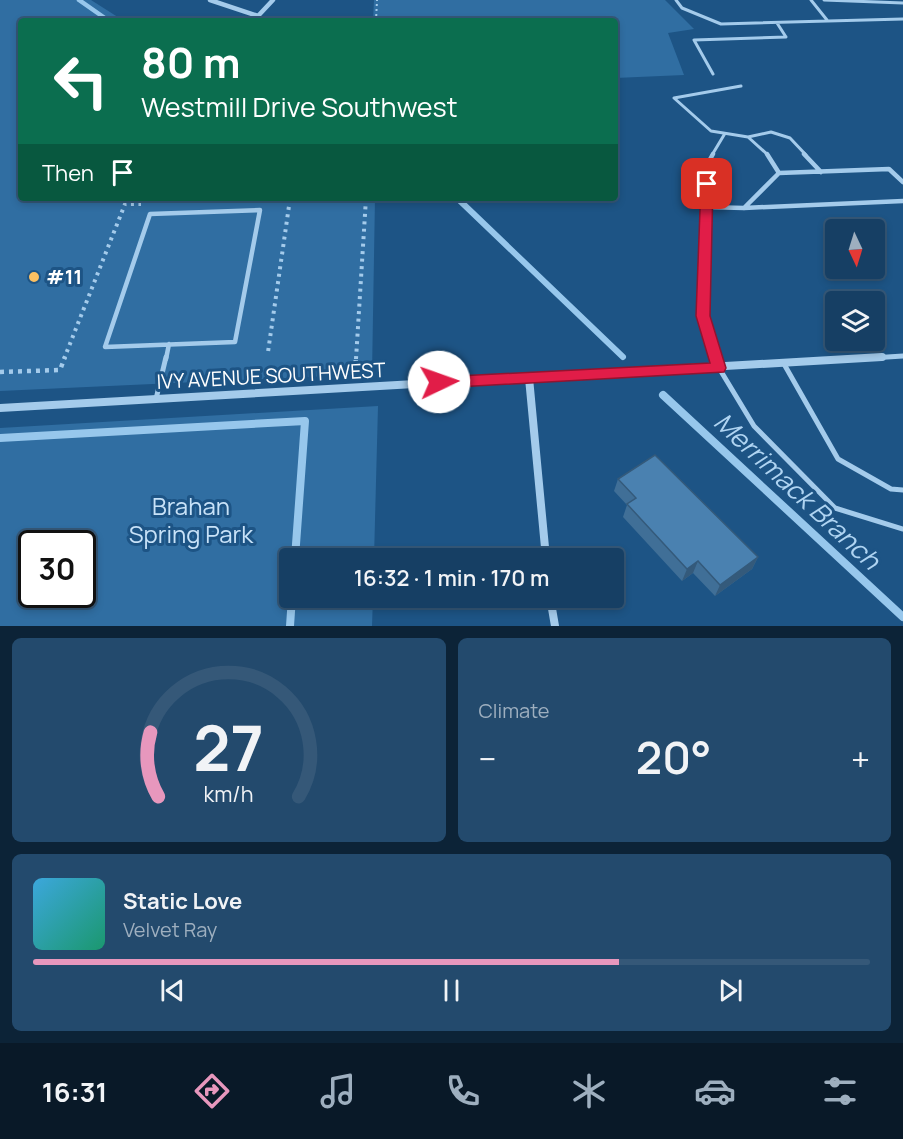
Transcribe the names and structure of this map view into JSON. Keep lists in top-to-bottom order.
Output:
{
  "streets": {
    "street": ["IVY AVENUE SOUTHWEST"]
  },
  "water": ["Merrimack Branch"],
  "parks": ["Brahan Spring Park"],
  "places": ["#11"],
  "north": "bottom",
  "page": {
    "turn": ["80 m", "Westmill Drive Southwest"],
    "then": "Then",
    "limit": "30",
    "trip": "16:32 · 1 min · 170 m",
    "tile": "Climate",
    "heat": ["−", "20°", "+"],
    "song": ["Static Love", "Velvet Ray"],
    "tabs": "16:31",
    "gauge": ["27", "km/h"]
  }
}
